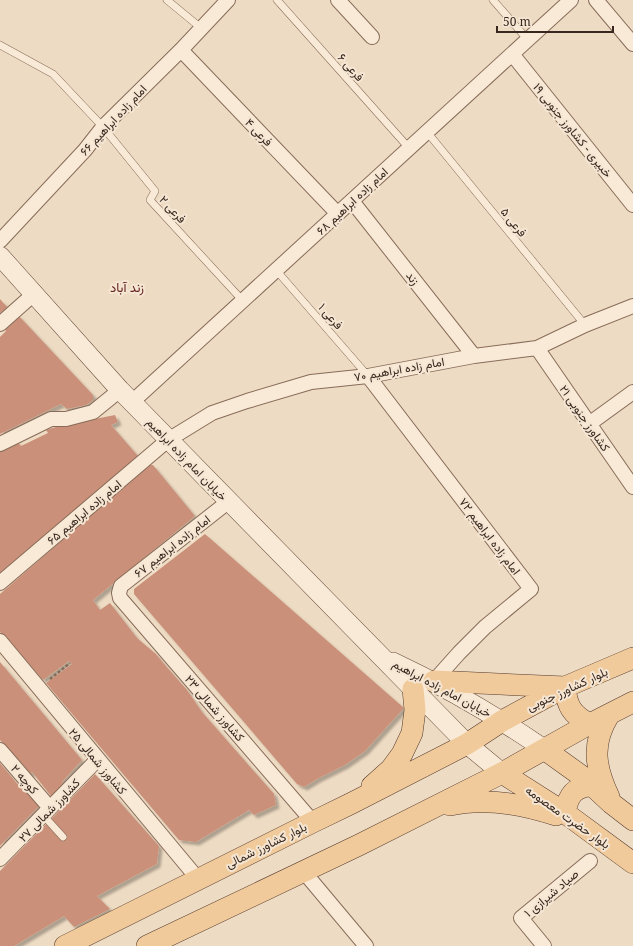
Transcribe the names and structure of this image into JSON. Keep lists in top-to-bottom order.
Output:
{
  "streets": {
    "main road": [
      "خیابان امام زاده ابراهیم",
      "بلوار کشاورز جنوبی",
      "بلوار حضرت معصومه",
      "بلوار کشاورز شمالی"
    ],
    "street": [
      "امام زاده ابراهیم ۶۶",
      "خبیری - کشاورز جنوبی ۱۹",
      "فرعی ۴",
      "امام زاده ابراهیم ۶۸",
      "زند",
      "امام زاده ابراهیم ۷۰",
      "کشاورز جنوبی ۲۱",
      "امام زاده ابراهیم ۶۵",
      "امام زاده ابراهیم ۷۲",
      "امام زاده ابراهیم ۶۷",
      "کشاورز شمالی ۲۳",
      "کشاورز شمالی ۲۵",
      "کوچه ۲",
      "کشاورز شمالی ۲۷",
      "صیاد شیرازی ۱"
    ],
    "lane": [
      "فرعی ۶",
      "فرعی ۲",
      "فرعی ۵",
      "فرعی ۱"
    ]
  },
  "crossings": [
    ["فرعی ۶", "امام زاده ابراهیم ۶۸"],
    ["امام زاده ابراهیم ۶۶", "فرعی ۴"],
    ["امام زاده ابراهیم ۶۶", "فرعی ۲"],
    ["خبیری - کشاورز جنوبی ۱۹", "امام زاده ابراهیم ۶۸"],
    ["فرعی ۴", "امام زاده ابراهیم ۶۸"],
    ["امام زاده ابراهیم ۶۸", "فرعی ۲"],
    ["امام زاده ابراهیم ۶۸", "فرعی ۵"],
    ["امام زاده ابراهیم ۶۸", "زند"],
    ["امام زاده ابراهیم ۶۸", "فرعی ۱"],
    ["امام زاده ابراهیم ۶۸", "خیابان امام زاده ابراهیم"],
    ["فرعی ۵", "امام زاده ابراهیم ۷۰"],
    ["زند", "امام زاده ابراهیم ۷۰"],
    ["فرعی ۱", "امام زاده ابراهیم ۷۰"],
    ["فرعی ۱", "امام زاده ابراهیم ۷۲"],
    ["امام زاده ابراهیم ۷۰", "کشاورز جنوبی ۲۱"],
    ["امام زاده ابراهیم ۷۰", "خیابان امام زاده ابراهیم"],
    ["امام زاده ابراهیم ۷۰", "امام زاده ابراهیم ۶۵"],
    ["امام زاده ابراهیم ۷۰", "امام زاده ابراهیم ۷۲"],
    ["خیابان امام زاده ابراهیم", "امام زاده ابراهیم ۶۵"],
    ["خیابان امام زاده ابراهیم", "امام زاده ابراهیم ۷۲"],
    ["خیابان امام زاده ابراهیم", "امام زاده ابراهیم ۶۷"],
    ["خیابان امام زاده ابراهیم", "بلوار کشاورز جنوبی"],
    ["خیابان امام زاده ابراهیم", "بلوار حضرت معصومه"],
    ["خیابان امام زاده ابراهیم", "بلوار کشاورز شمالی"],
    ["امام زاده ابراهیم ۶۷", "کشاورز شمالی ۲۳"],
    ["بلوار کشاورز جنوبی", "بلوار کشاورز شمالی"],
    ["کشاورز شمالی ۲۳", "بلوار کشاورز شمالی"],
    ["کشاورز شمالی ۲۵", "کشاورز شمالی ۲۷"],
    ["کشاورز شمالی ۲۵", "بلوار کشاورز شمالی"],
    ["کوچه ۲", "کشاورز شمالی ۲۷"]
  ],
  "districts": ["زند آباد"],
  "scale_bar": "50 m"
}
